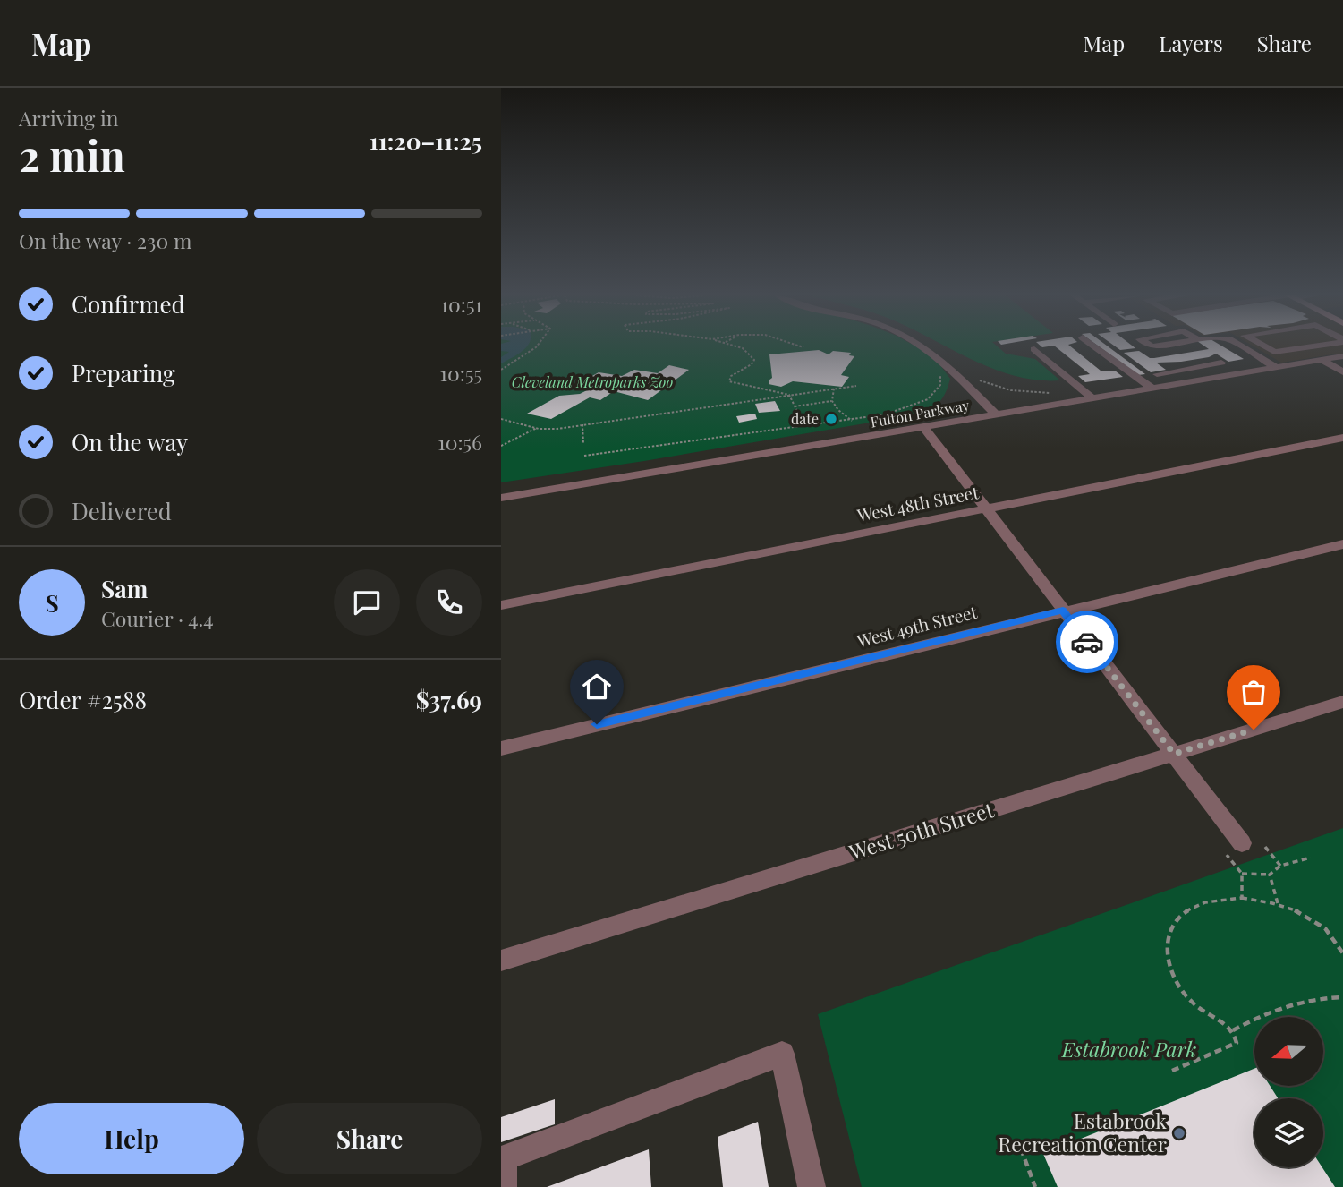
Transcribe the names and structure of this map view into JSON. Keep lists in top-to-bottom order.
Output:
{
  "streets": {
    "street": [
      "Fulton Parkway",
      "West 48th Street",
      "West 49th Street",
      "West 50th Street"
    ]
  },
  "parks": ["Cleveland Metroparks Zoo", "Estabrook Park"],
  "places": ["date", "Estabrook Recreation Center"],
  "north": "left",
  "page": {
    "header": "Map",
    "nav": ["Map", "Layers", "Share"],
    "heading": ["2 min", "Arriving in", "11:20–11:25"],
    "panel": [
      "Sam",
      "Courier · 4.4",
      "Order #2588",
      "$37.69"
    ],
    "bar": "On the way · 230 m",
    "list": [
      ["Confirmed", "10:51"],
      ["Preparing", "10:55"],
      ["On the way", "10:56"],
      "Delivered"
    ],
    "round": "S",
    "buttons": ["Help", "Share"]
  }
}
